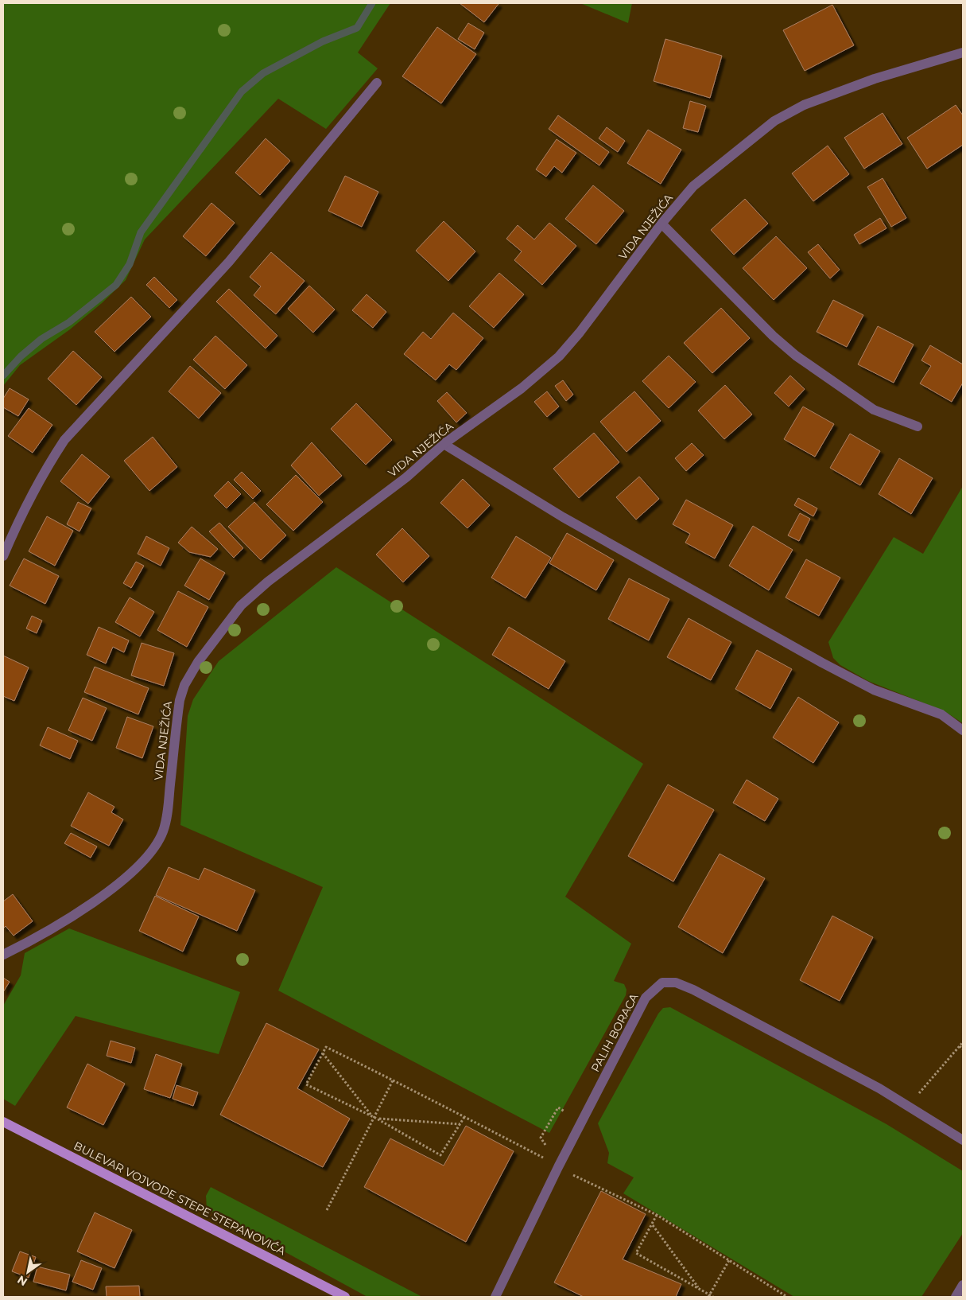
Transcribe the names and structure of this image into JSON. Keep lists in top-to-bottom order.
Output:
{
  "streets": {
    "main road": ["BULEVAR VOJVODE STEPE STEPANOVIĆA"],
    "street": ["VIDA NJEŽIĆA", "PALIH BORACA"]
  },
  "north": "bottom left"
}
